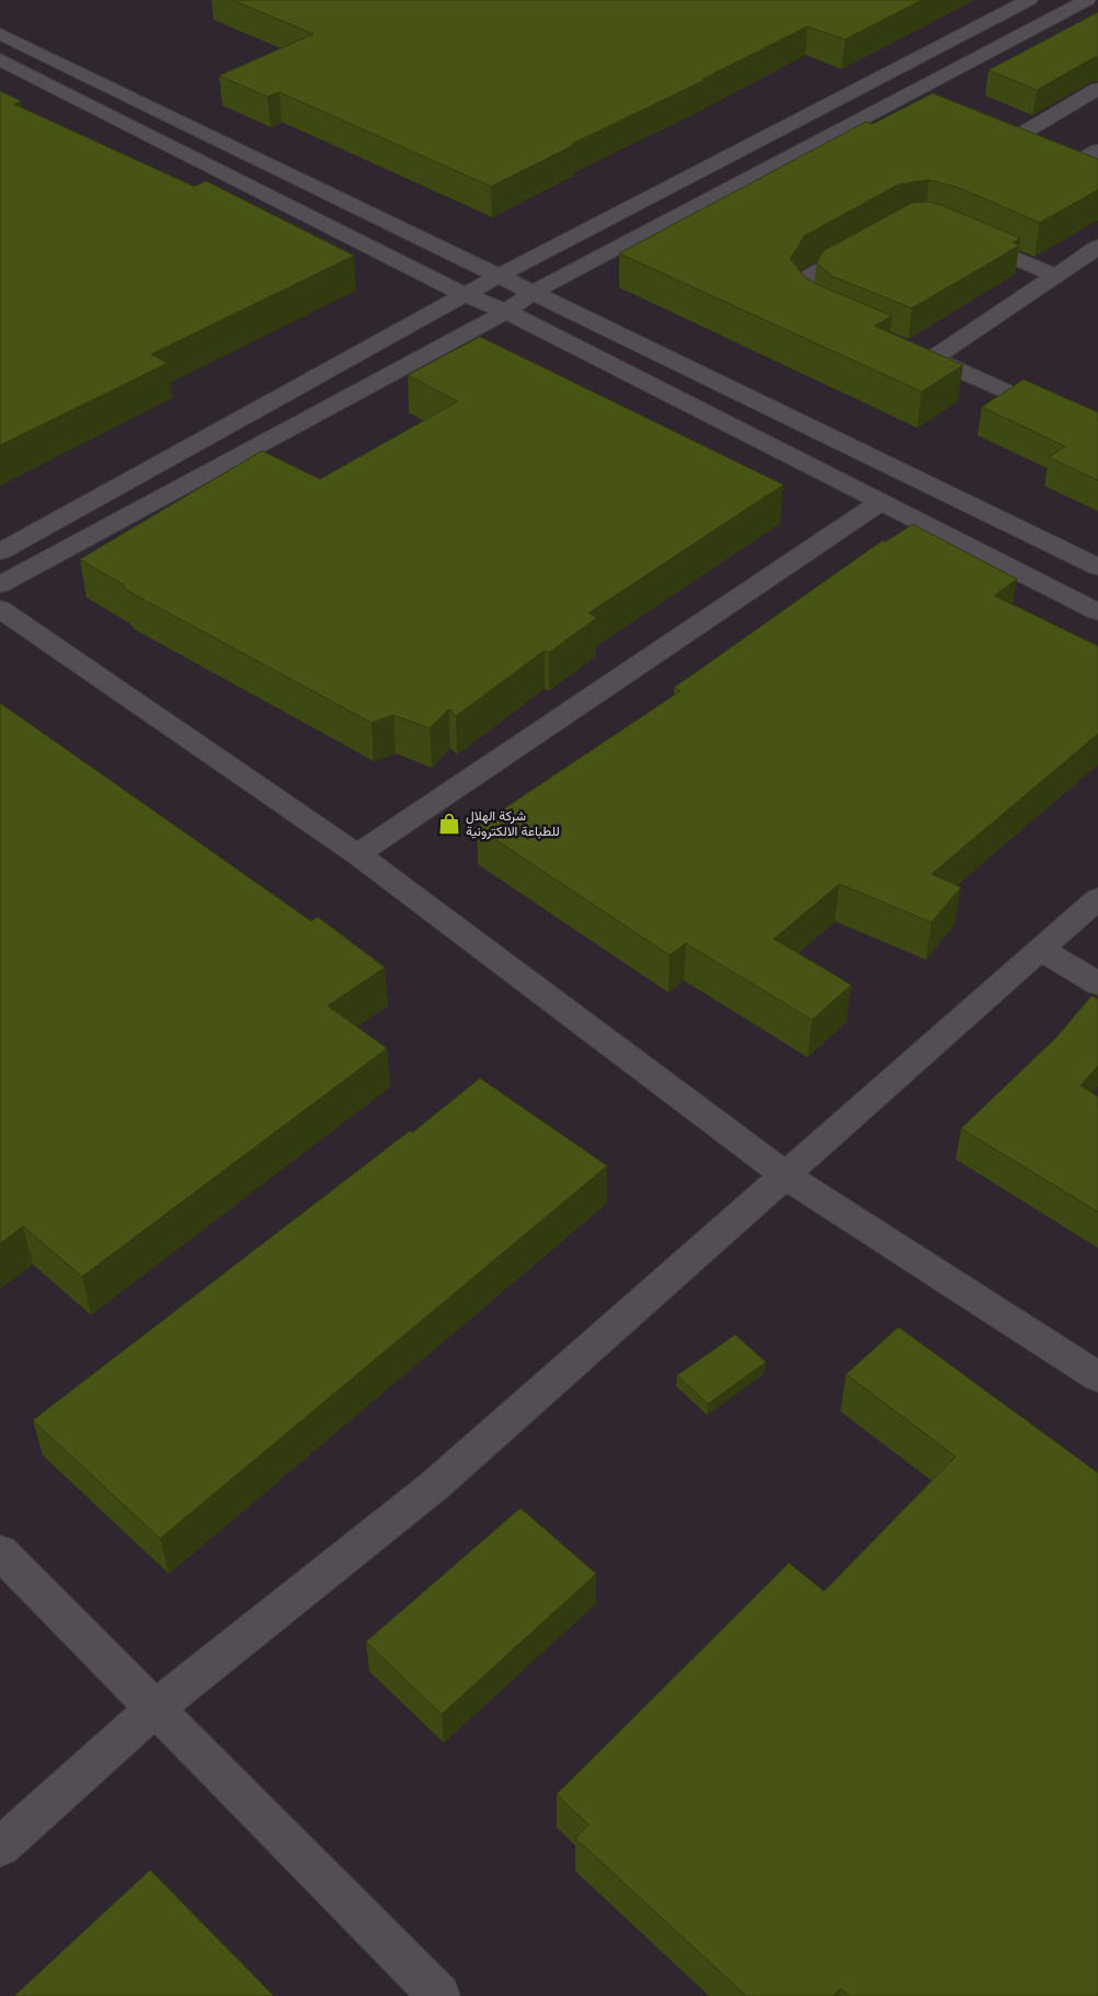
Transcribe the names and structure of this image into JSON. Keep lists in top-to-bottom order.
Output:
{
  "places": {
    "shop": ["شركة الهلال للطباعة الالكترونية"]
  }
}
